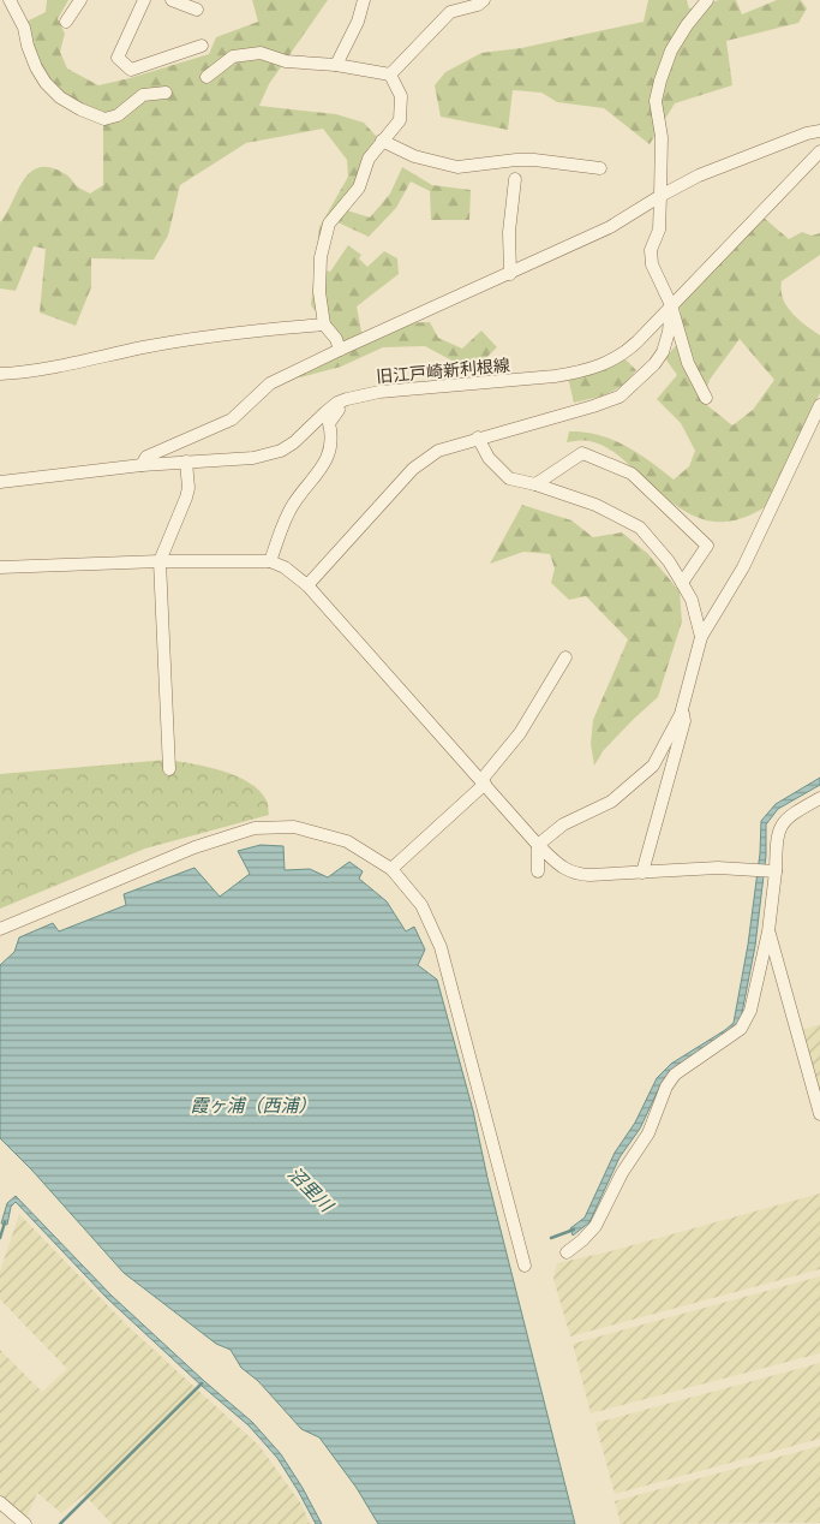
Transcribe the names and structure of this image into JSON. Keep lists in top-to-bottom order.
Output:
{
  "streets": {
    "street": ["旧江戸崎新利根線"]
  },
  "water": ["霞ヶ浦（西浦）", "沼里川"]
}
